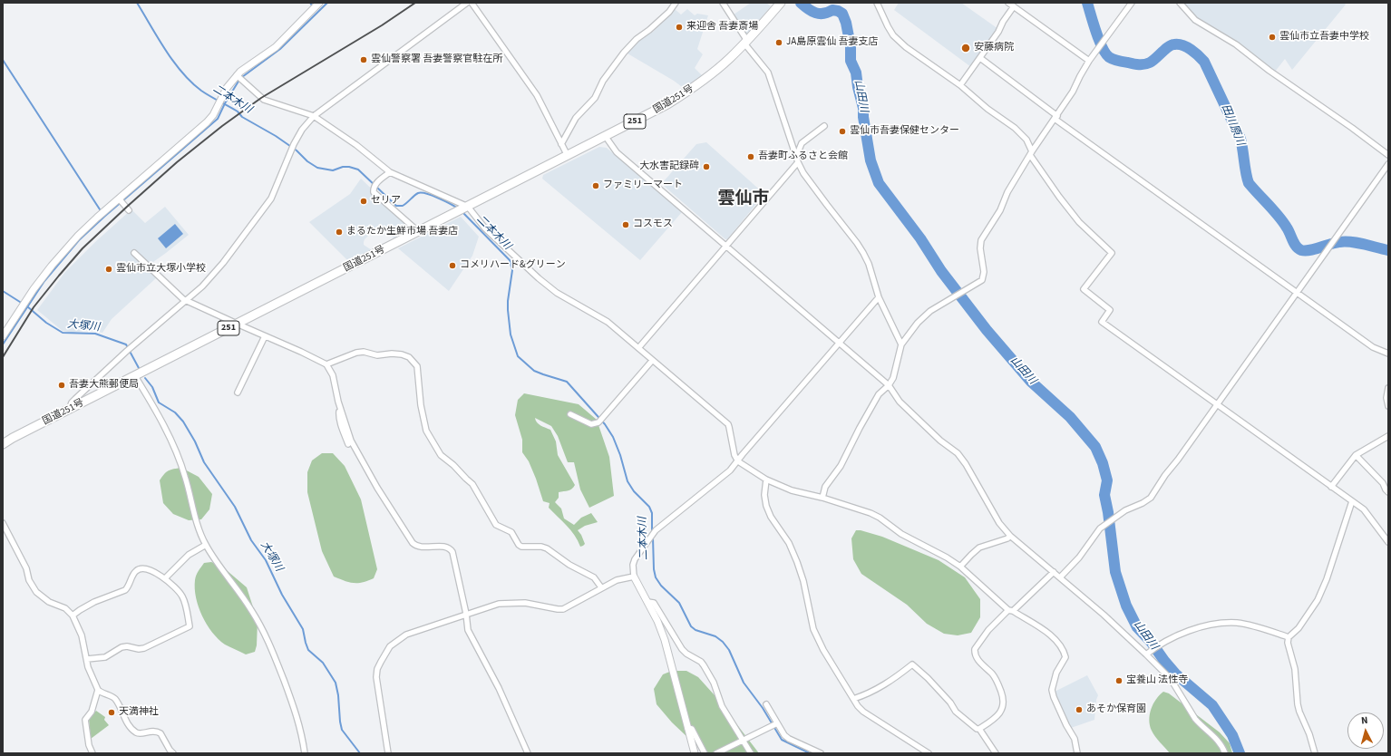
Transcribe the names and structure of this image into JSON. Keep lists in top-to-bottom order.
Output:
{
  "streets": {
    "highway": ["国道251号", "251"]
  },
  "districts": ["雲仙市"],
  "water": [
    "山田川",
    "二本木川",
    "田川原川",
    "大塚川"
  ],
  "places": [
    "来迎舎 吾妻斎場",
    "雲仙市立吾妻中学校",
    "JA島原雲仙 吾妻支店",
    "安藤病院",
    "雲仙警察署 吾妻警察官駐在所",
    "雲仙市吾妻保健センター",
    "吾妻町ふるさと会館",
    "大水害記録碑",
    "ファミリーマート",
    "セリア",
    "コスモス",
    "まるたか生鮮市場 吾妻店",
    "コメリハード&グリーン",
    "雲仙市立大塚小学校",
    "吾妻大熊郵便局",
    "宝養山 法性寺",
    "あそか保育園",
    "天満神社"
  ],
  "north": "top"
}
